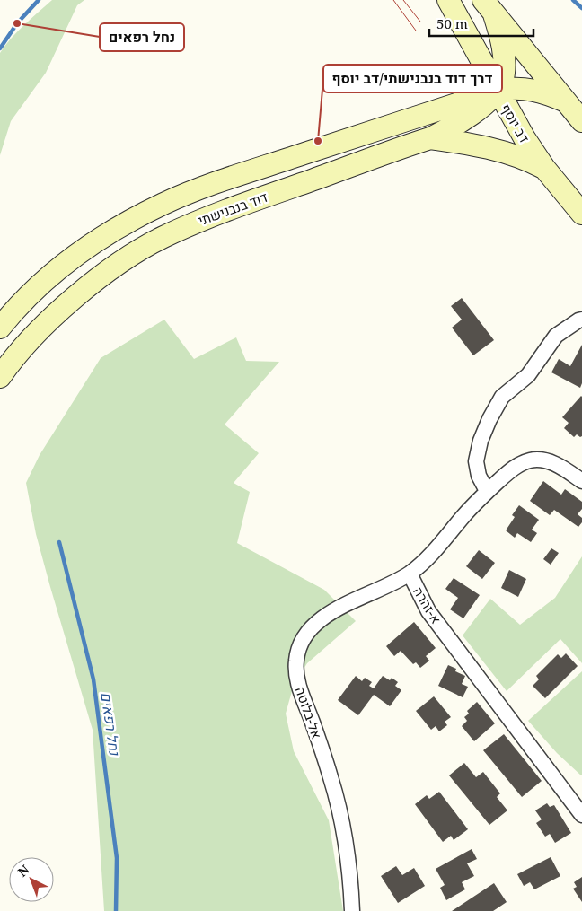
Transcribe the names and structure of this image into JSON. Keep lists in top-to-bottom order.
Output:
{
  "streets": {
    "main road": ["דב יוסף", "דוד בנבנישתי"],
    "street": ["א-זהרה", "אל-בלוטה"]
  },
  "crossings": [
    ["דב יוסף", "דוד בנבנישתי"],
    ["א-זהרה", "אל-בלוטה"]
  ],
  "water": ["נחל רפאים"],
  "places": ["נחל רפאים", "דרך דוד בנבנישתי/דב יוסף"],
  "scale_bar": "50 m",
  "north": "top left"
}
